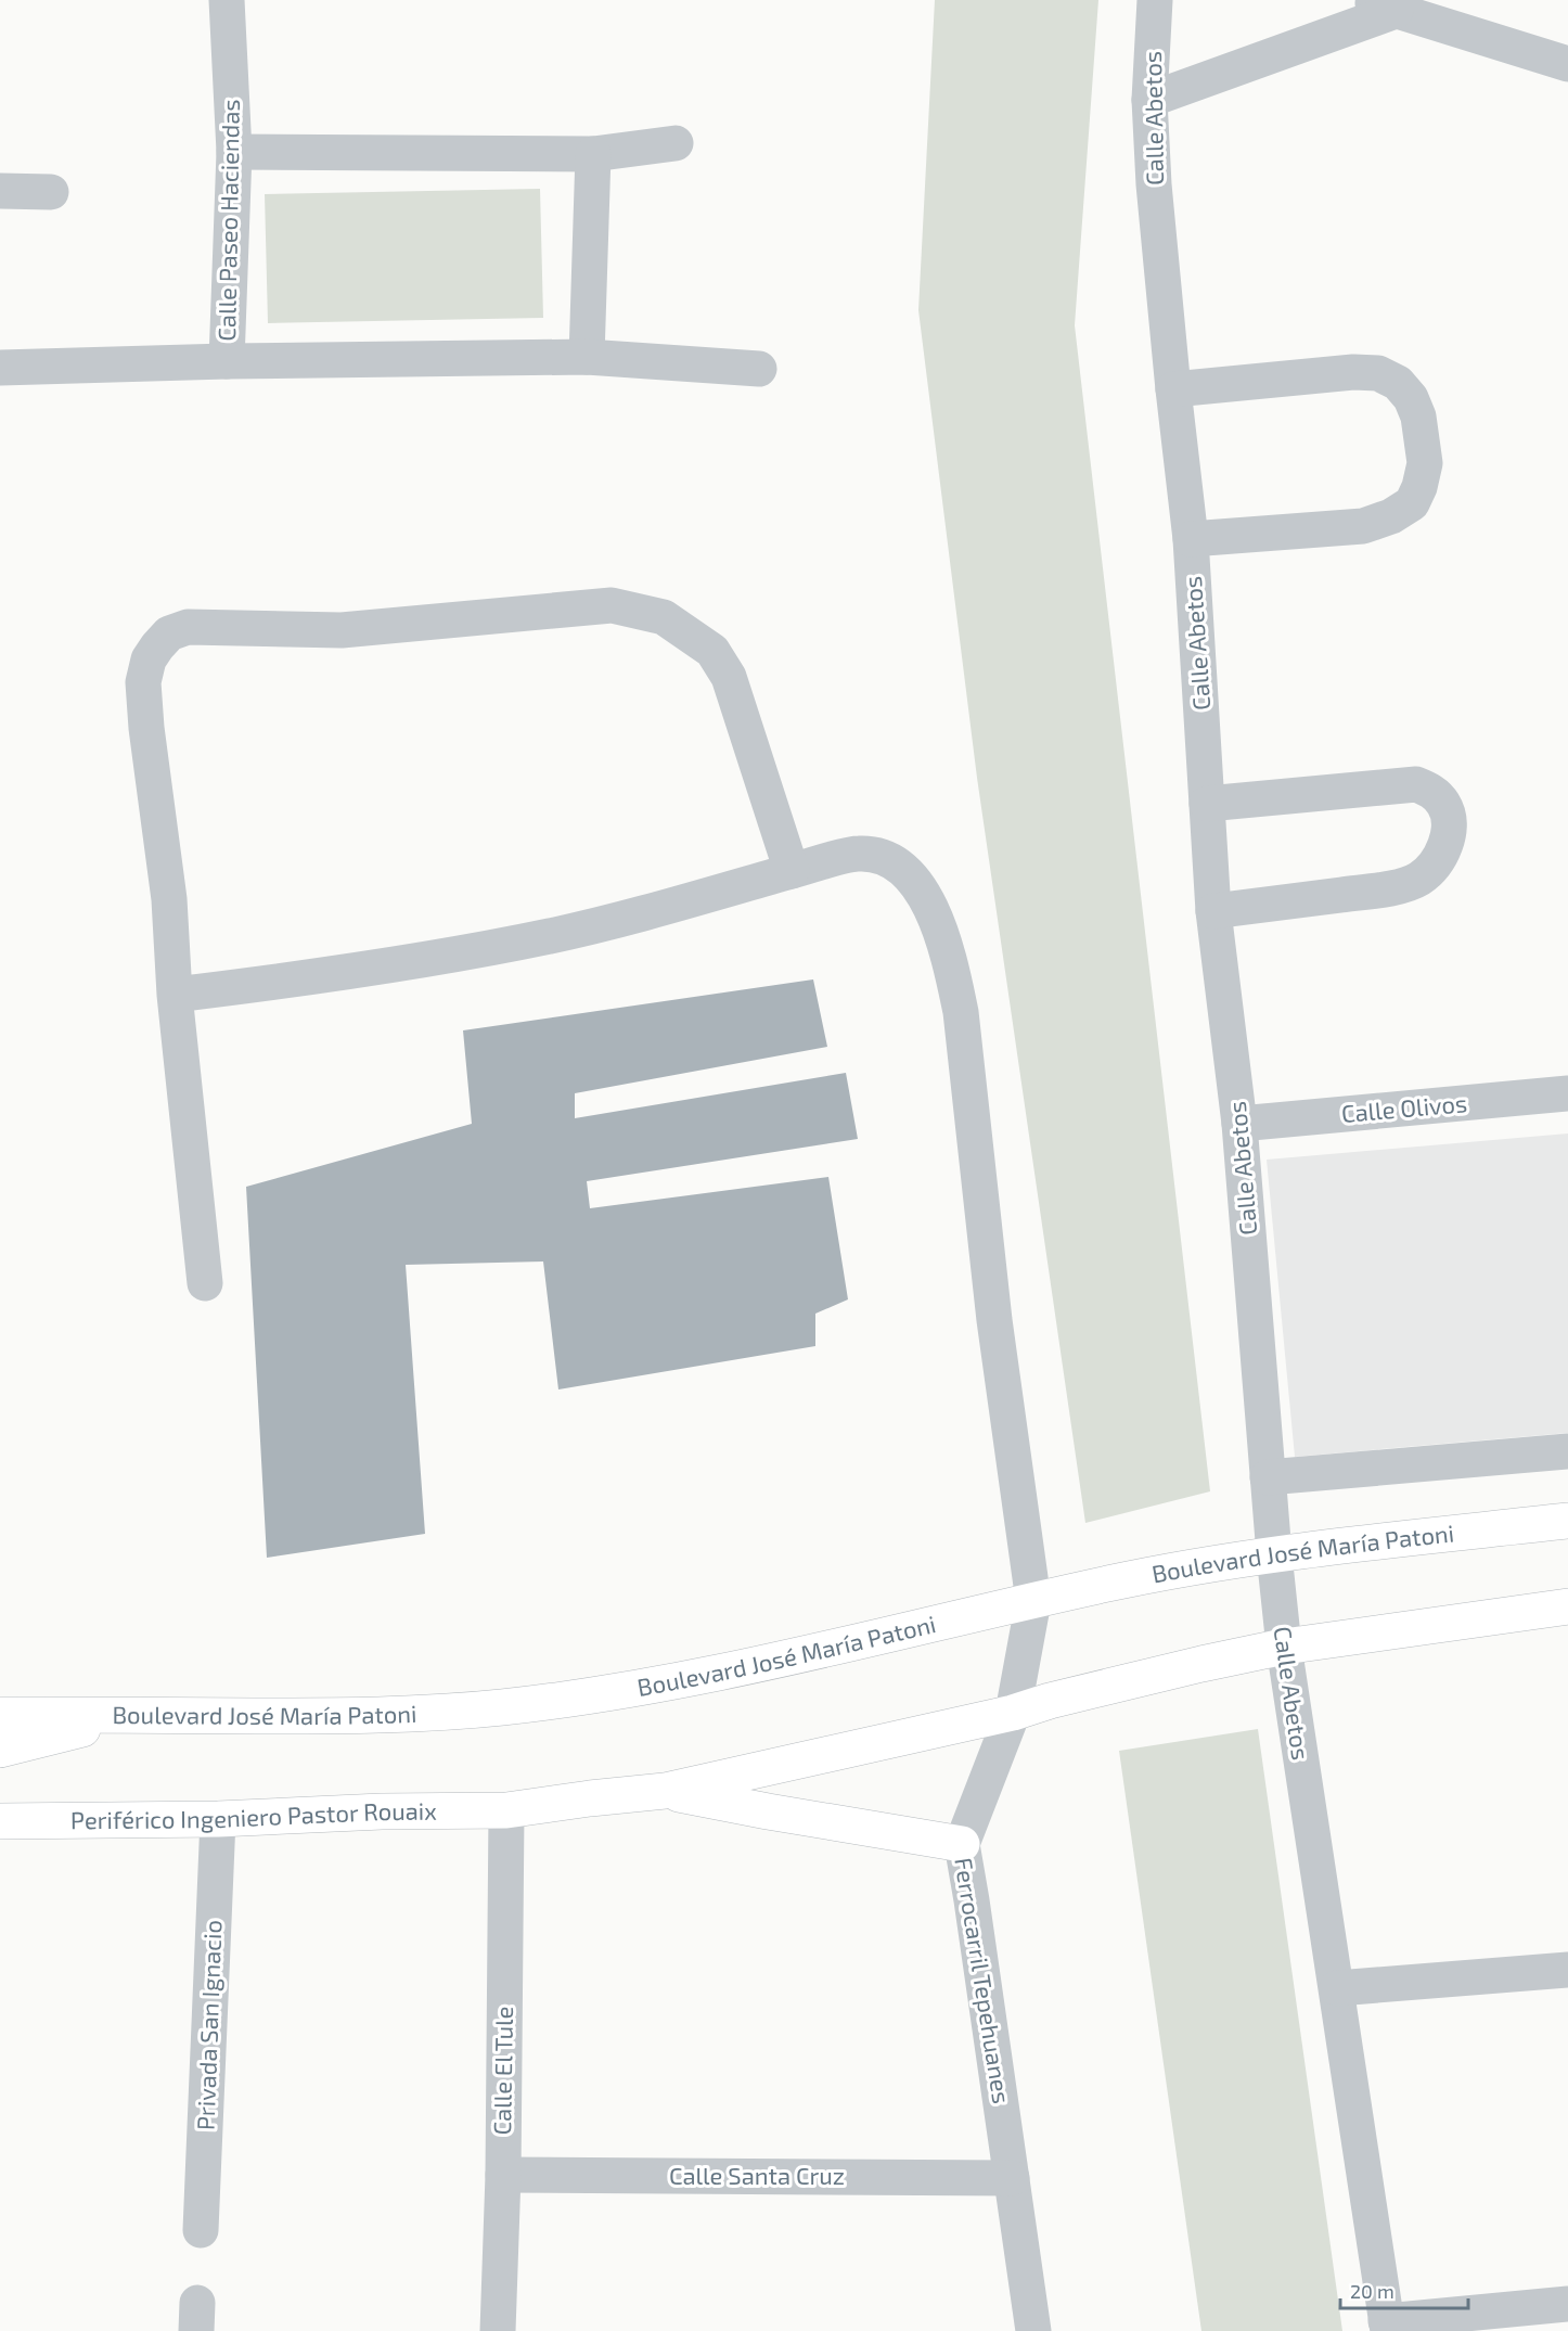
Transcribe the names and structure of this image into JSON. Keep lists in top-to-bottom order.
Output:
{
  "streets": {
    "main road": ["Boulevard José María Patoni", "Periférico Ingeniero Pastor Rouaix"],
    "street": [
      "Calle Abetos",
      "Calle Paseo Haciendas",
      "Calle Olivos",
      "Ferrocarril Tepehuanes",
      "Privada San Ignacio",
      "Calle El Tule",
      "Calle Santa Cruz"
    ]
  },
  "crossings": [
    ["Calle Abetos", "Calle Olivos"],
    ["Calle Abetos", "Boulevard José María Patoni"],
    ["Boulevard José María Patoni", "Ferrocarril Tepehuanes"],
    ["Periférico Ingeniero Pastor Rouaix", "Privada San Ignacio"],
    ["Periférico Ingeniero Pastor Rouaix", "Calle El Tule"],
    ["Ferrocarril Tepehuanes", "Calle Santa Cruz"],
    ["Calle El Tule", "Calle Santa Cruz"]
  ],
  "scale_bar": "20 m"
}
